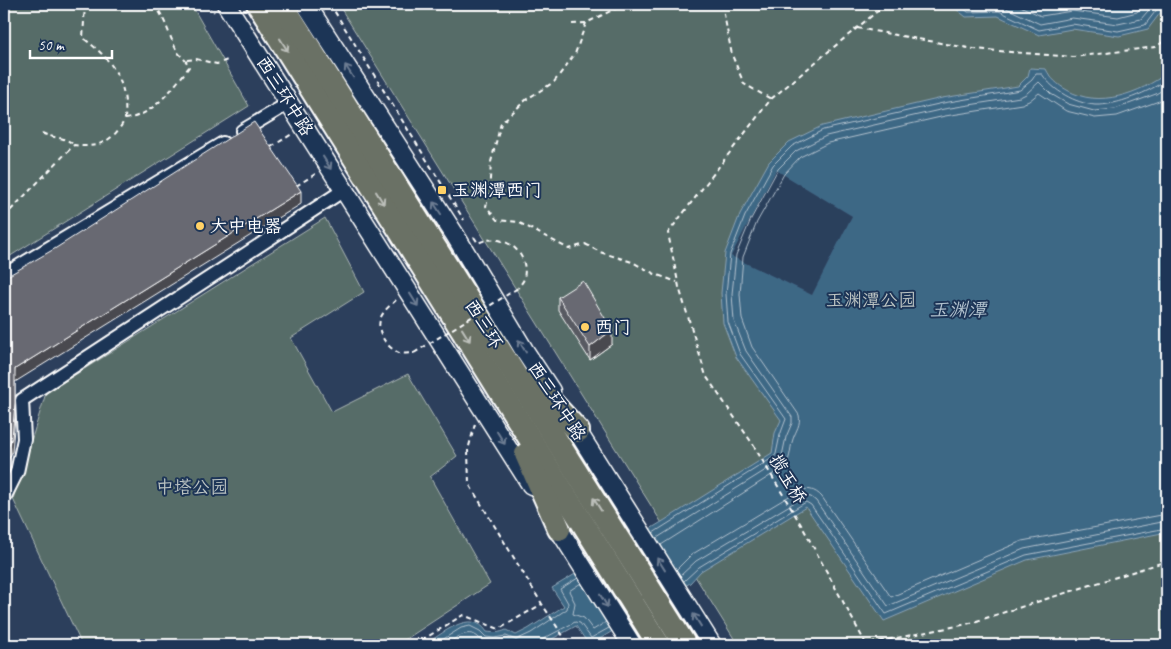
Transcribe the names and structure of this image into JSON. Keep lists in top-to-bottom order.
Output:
{
  "streets": {
    "highway": ["西三环"],
    "street": ["西三环中路"],
    "path": ["揽玉桥"]
  },
  "water": ["玉渊潭"],
  "parks": ["玉渊潭公园", "中塔公园"],
  "places": {
    "transit": ["玉渊潭西门"],
    "other": ["大中电器", "西门"]
  },
  "scale_bar": "50 m"
}
